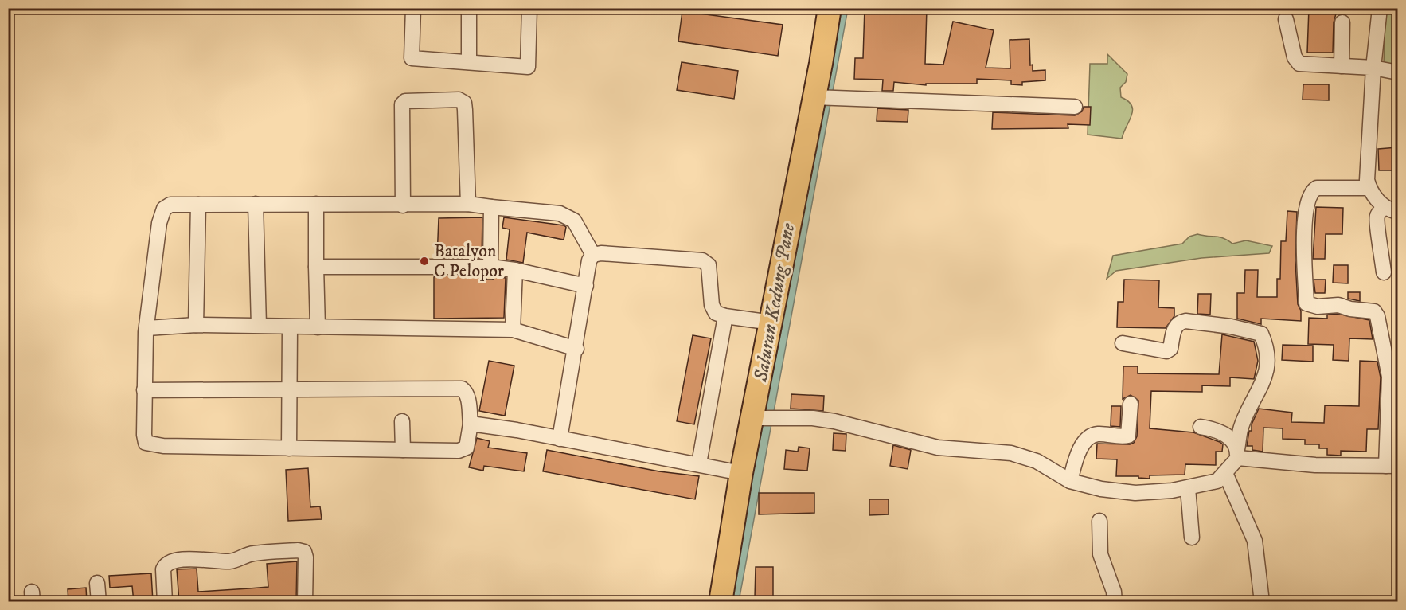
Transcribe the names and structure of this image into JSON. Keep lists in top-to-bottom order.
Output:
{
  "water": ["Saluran Kedung Pane"],
  "places": ["Batalyon C Pelopor"]
}
